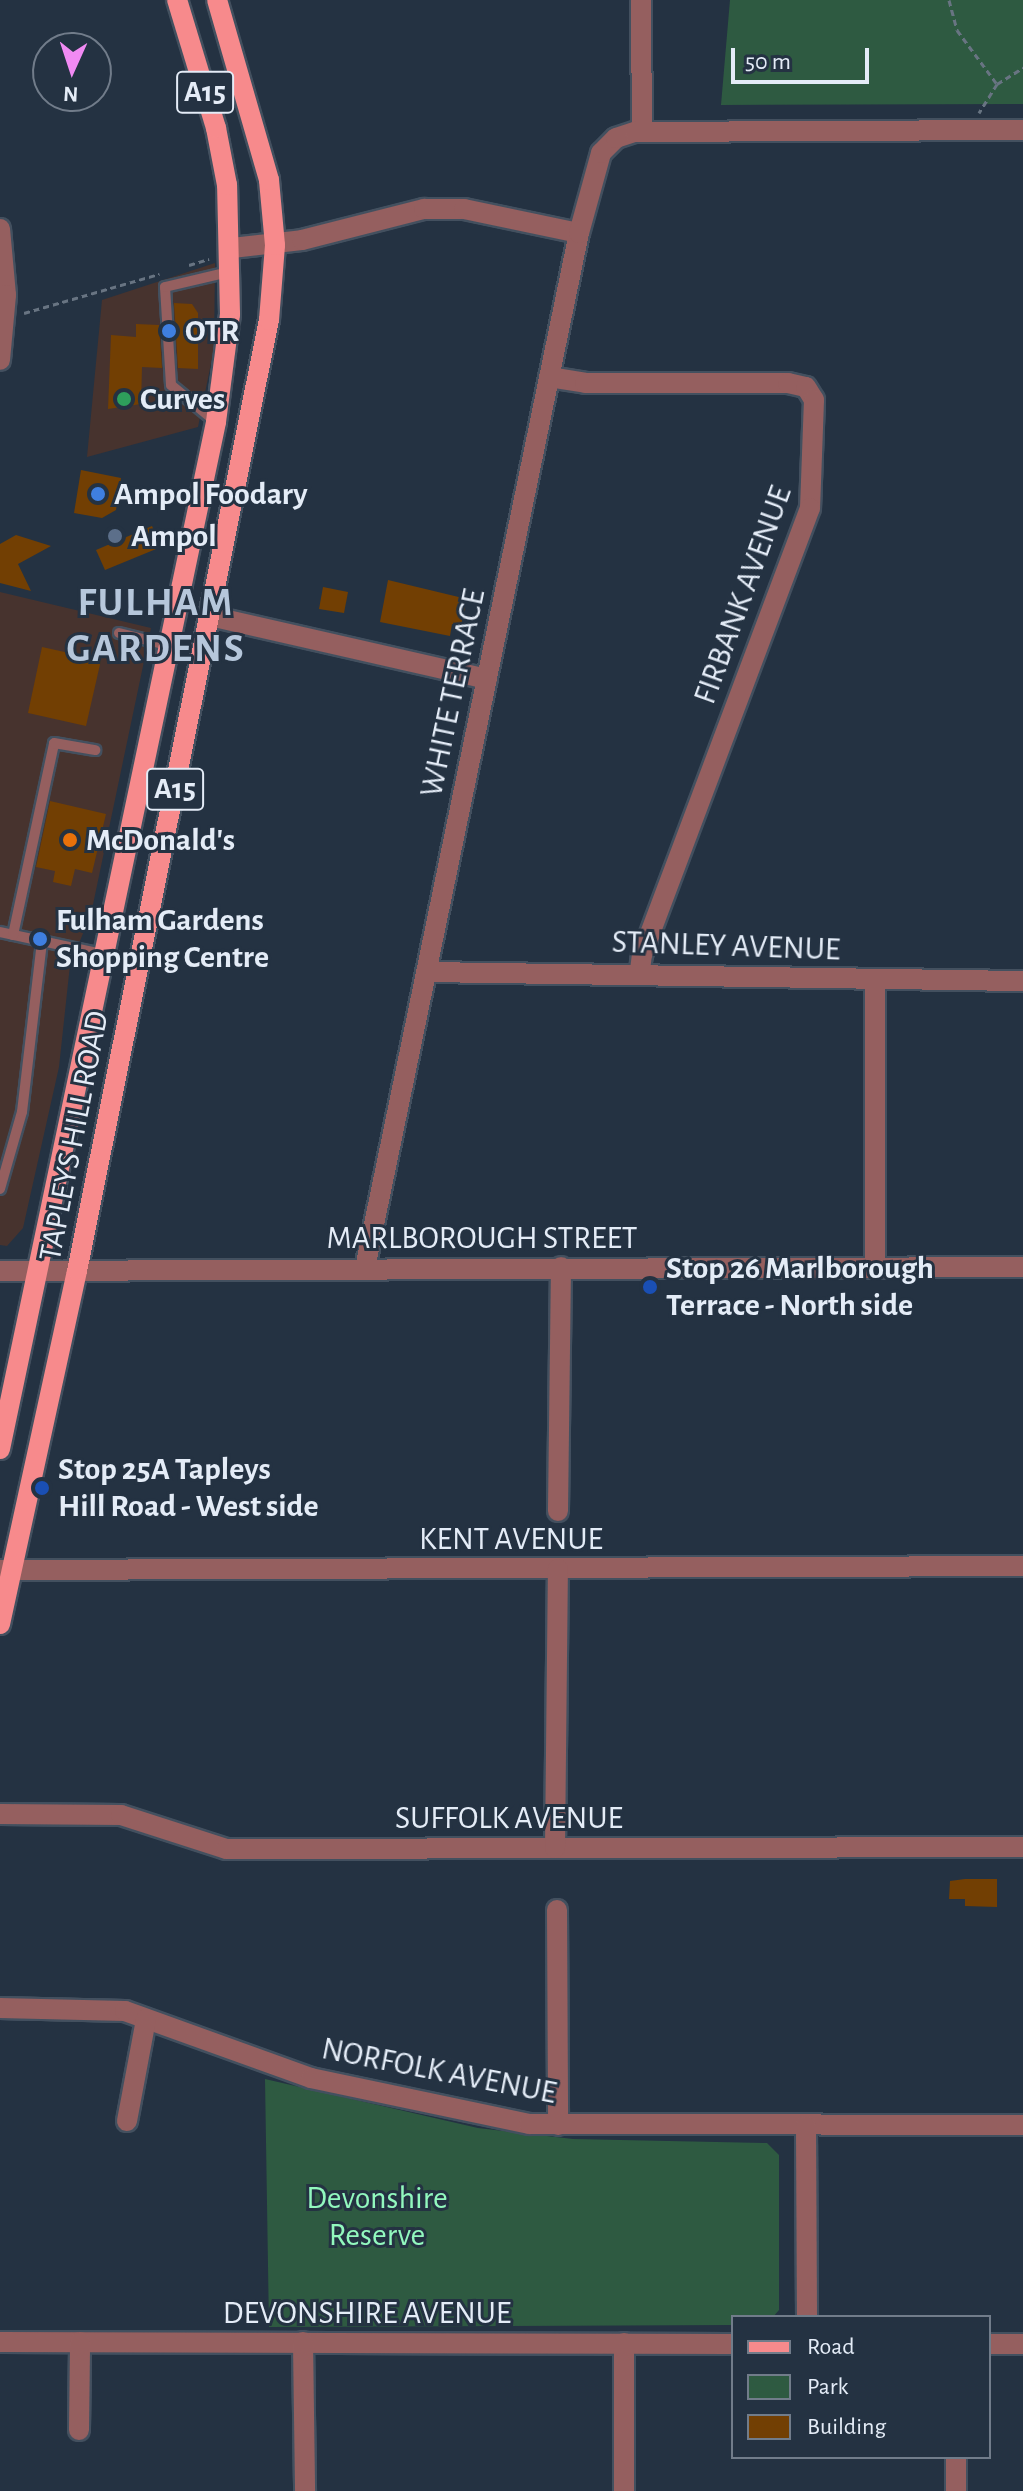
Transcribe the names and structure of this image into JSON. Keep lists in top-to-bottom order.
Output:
{
  "streets": {
    "main road": ["A15", "TAPLEYS HILL ROAD"],
    "street": [
      "FIRBANK AVENUE",
      "WHITE TERRACE",
      "STANLEY AVENUE",
      "MARLBOROUGH STREET",
      "KENT AVENUE",
      "SUFFOLK AVENUE",
      "NORFOLK AVENUE",
      "DEVONSHIRE AVENUE"
    ]
  },
  "crossings": [
    ["FIRBANK AVENUE", "WHITE TERRACE"],
    ["FIRBANK AVENUE", "STANLEY AVENUE"],
    ["WHITE TERRACE", "STANLEY AVENUE"],
    ["WHITE TERRACE", "MARLBOROUGH STREET"],
    ["TAPLEYS HILL ROAD", "MARLBOROUGH STREET"],
    ["TAPLEYS HILL ROAD", "KENT AVENUE"]
  ],
  "districts": ["FULHAM GARDENS"],
  "parks": ["Devonshire Reserve"],
  "places": [
    "OTR",
    "Curves",
    "Ampol Foodary",
    "Ampol",
    "McDonald's",
    "Fulham Gardens Shopping Centre",
    "Stop 26 Marlborough Terrace - North side",
    "Stop 25A Tapleys Hill Road - West side"
  ],
  "legend": ["Road", "Park", "Building"],
  "scale_bar": "50 m",
  "north": "bottom"
}
